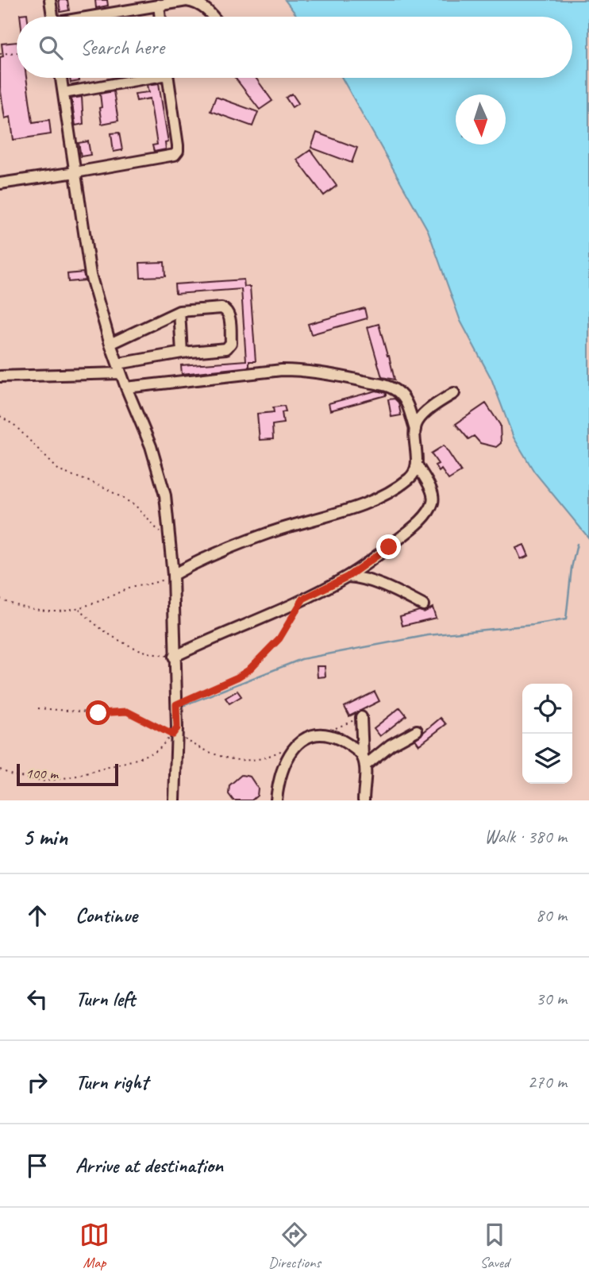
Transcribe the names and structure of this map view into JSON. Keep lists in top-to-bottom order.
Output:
{
  "scale_bar": "100 m",
  "north": "bottom",
  "page": {
    "search": "Search here",
    "scale": "100 m",
    "heading": ["5 min", "Walk · 380 m"],
    "list": [
      ["Continue", "80 m"],
      ["Turn left", "30 m"],
      ["Turn right", "270 m"],
      "Arrive at destination"
    ],
    "nav": ["Map", "Directions", "Saved"]
  }
}
